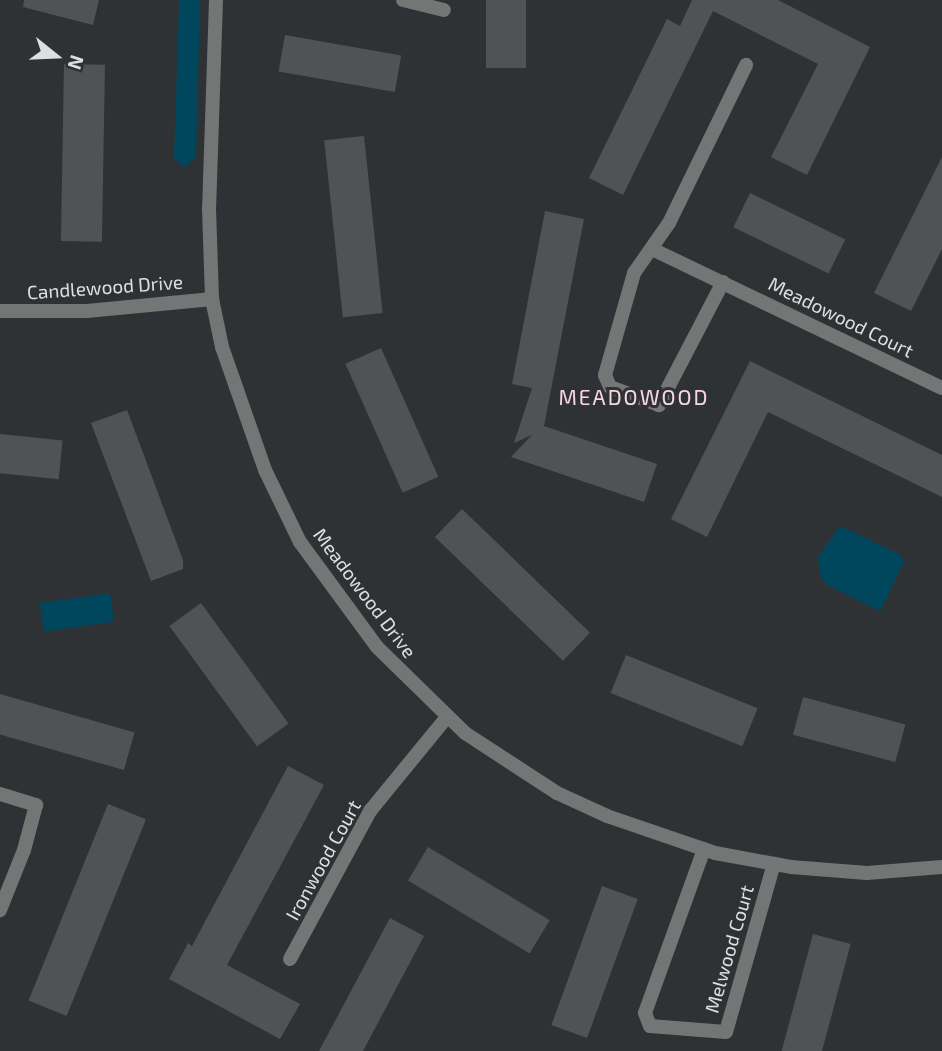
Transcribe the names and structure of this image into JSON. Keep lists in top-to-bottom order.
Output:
{
  "streets": {
    "street": [
      "Candlewood Drive",
      "Meadowood Court",
      "Meadowood Drive",
      "Ironwood Court",
      "Melwood Court"
    ]
  },
  "crossings": [
    ["Candlewood Drive", "Meadowood Drive"],
    ["Meadowood Drive", "Ironwood Court"],
    ["Meadowood Drive", "Melwood Court"]
  ],
  "districts": ["MEADOWOOD"],
  "north": "right"
}
